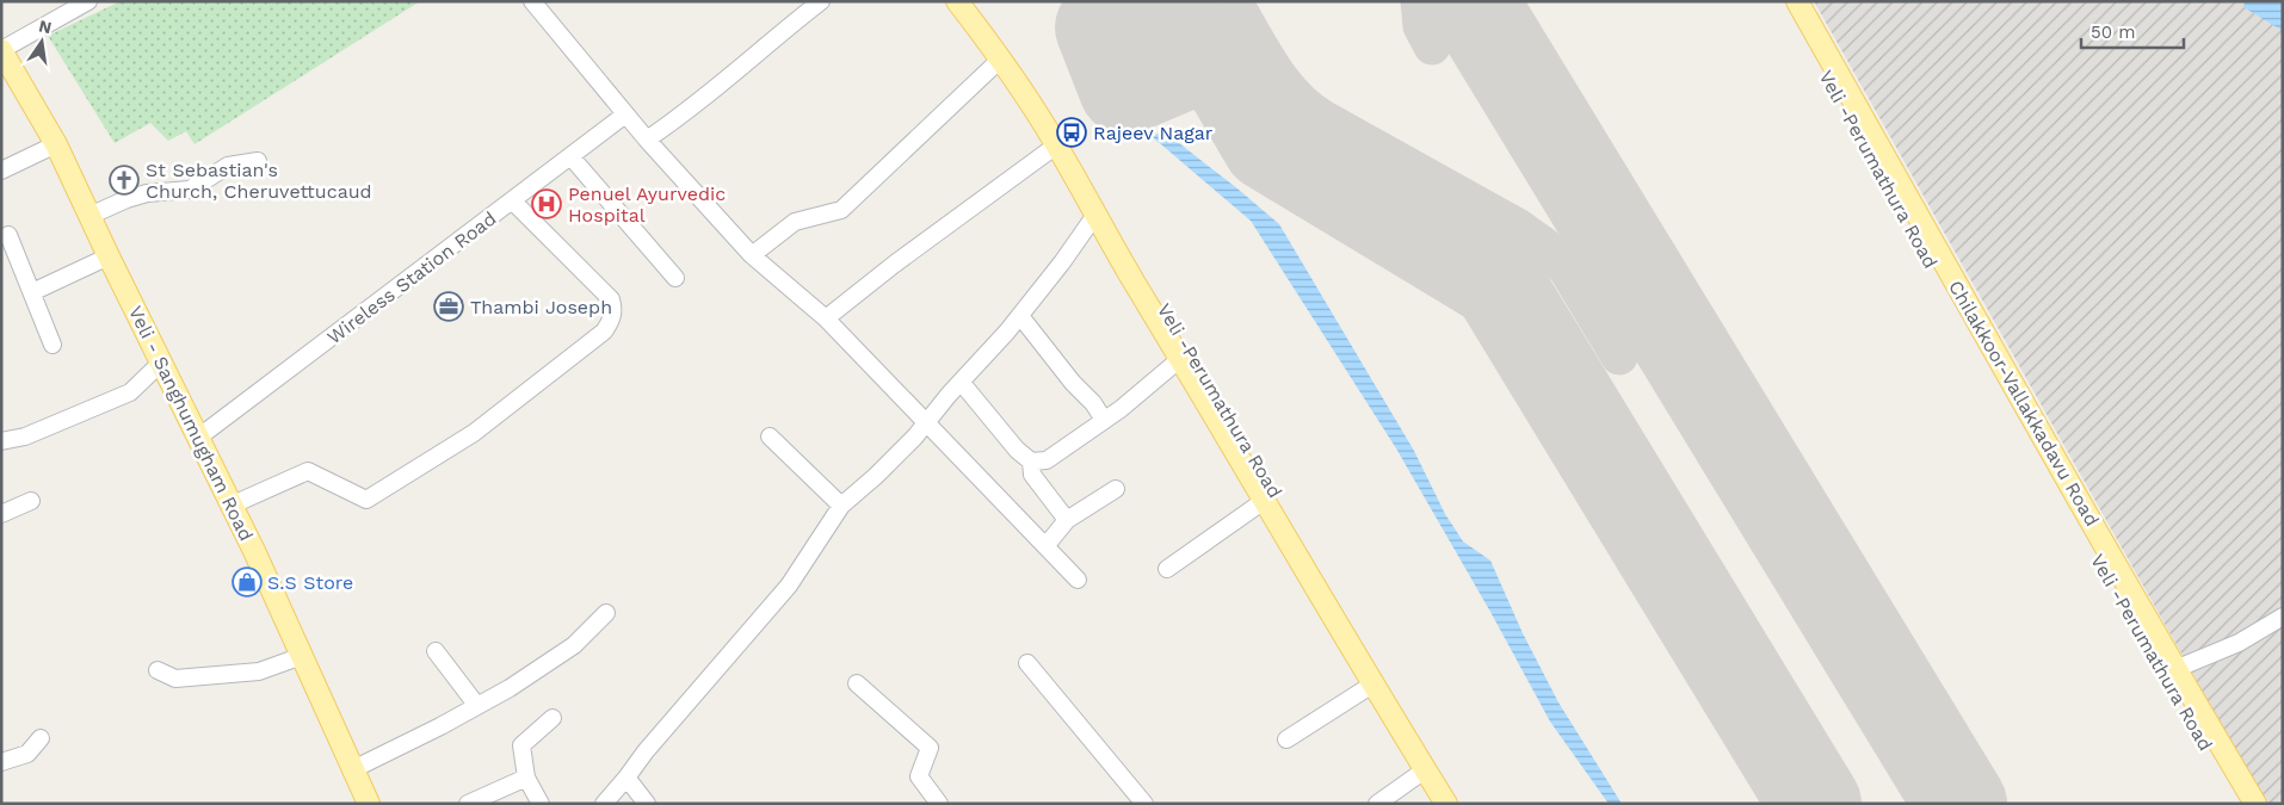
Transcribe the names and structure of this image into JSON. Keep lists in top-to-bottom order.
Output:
{
  "streets": {
    "main road": ["Veli -Perumathura Road", "Chilakkoor-Vallakkadavu Road", "Veli - Sanghumugham Road"],
    "street": ["Wireless Station Road"]
  },
  "crossings": [
    ["Wireless Station Road", "Veli - Sanghumugham Road"]
  ],
  "places": {
    "bus stop": ["Rajeev Nagar"],
    "church": ["St Sebastian's Church, Cheruvettucaud"],
    "hospital": ["Penuel Ayurvedic Hospital"],
    "office": ["Thambi Joseph"],
    "shop": ["S.S Store"]
  },
  "scale_bar": "50 m",
  "north": "top"
}
